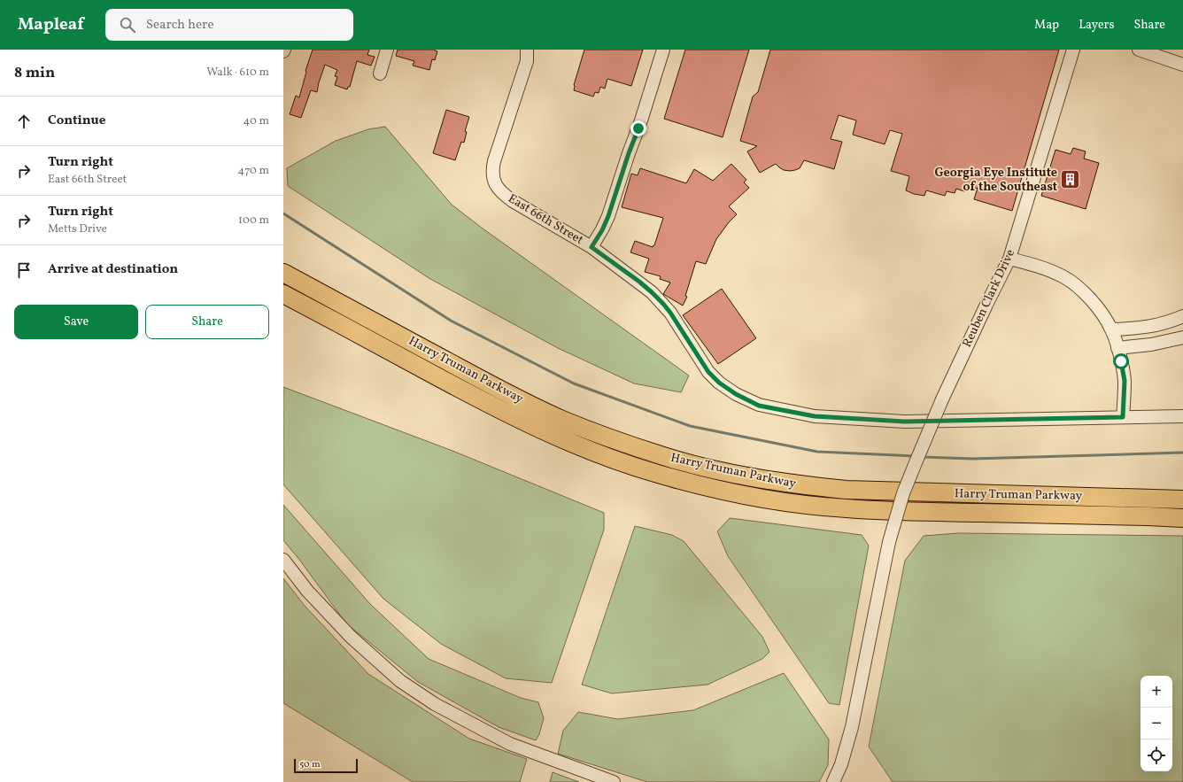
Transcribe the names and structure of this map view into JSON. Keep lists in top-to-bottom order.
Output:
{
  "streets": {
    "highway": ["Harry Truman Parkway"],
    "street": ["East 66th Street", "Reuben Clark Drive"]
  },
  "places": {
    "building": ["Georgia Eye Institute of the Southeast"]
  },
  "scale_bar": "50 m",
  "page": {
    "header": "Mapleaf",
    "search": "Search here",
    "nav": ["Map", "Layers", "Share"],
    "heading": ["8 min", "Walk · 610 m"],
    "list": [
      ["Continue", "40 m"],
      ["Turn right", "East 66th Street", "470 m"],
      ["Turn right", "Metts Drive", "100 m"],
      "Arrive at destination"
    ],
    "buttons": ["Save", "Share"],
    "map_buttons": ["+", "−"],
    "scale": "50 m"
  }
}
